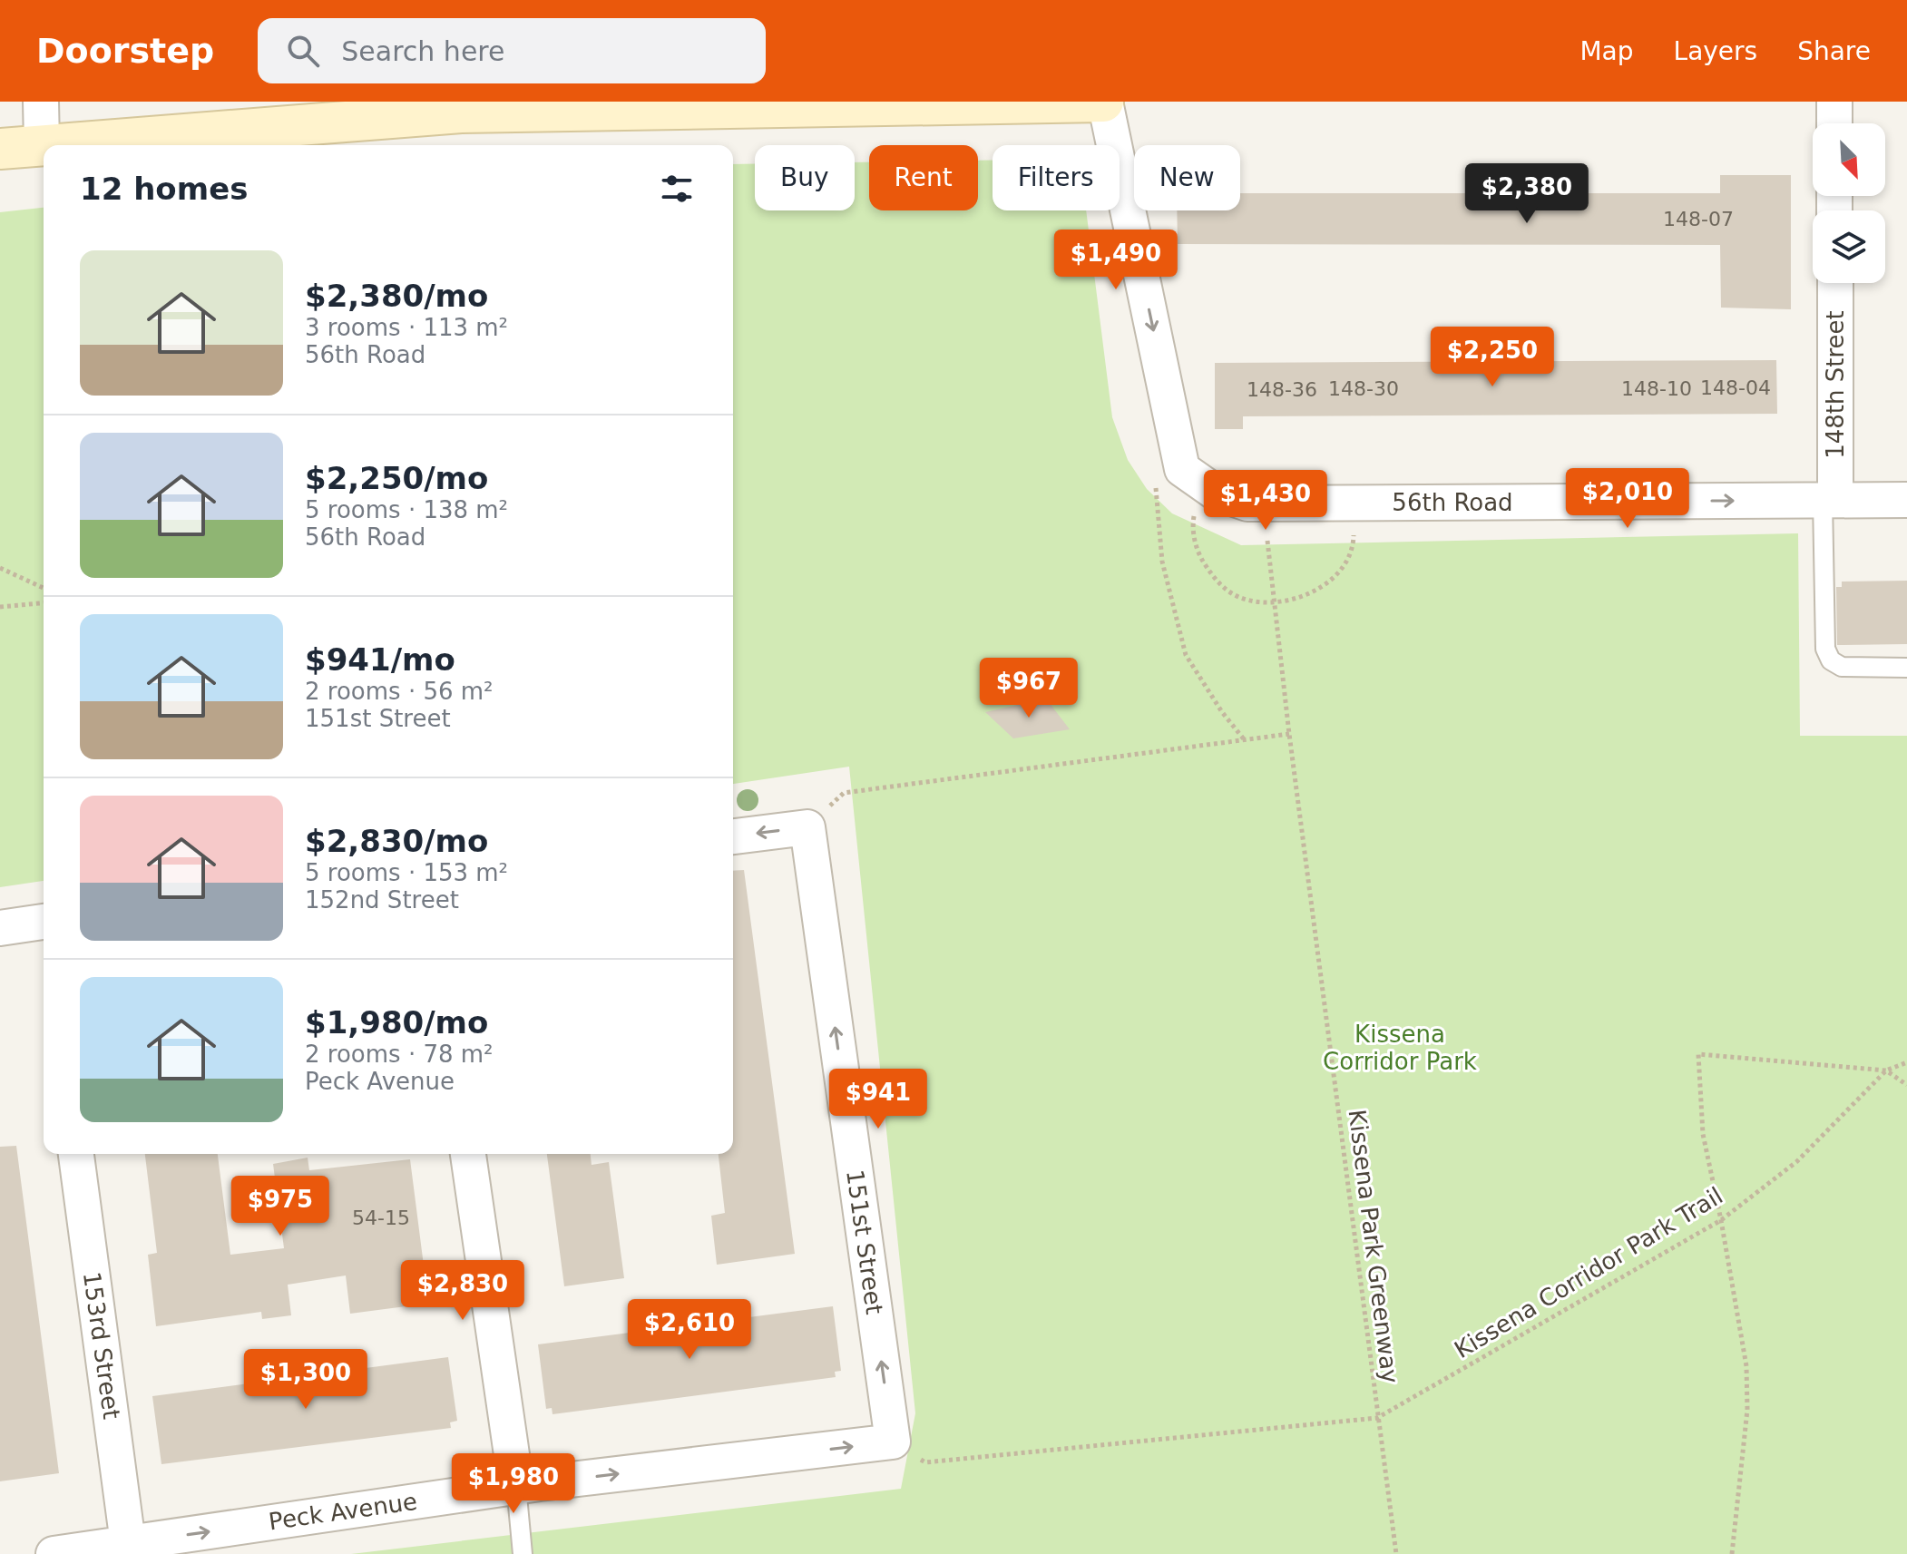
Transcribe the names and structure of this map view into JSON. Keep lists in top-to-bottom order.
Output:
{
  "streets": {
    "street": [
      "148th Street",
      "56th Road",
      "151st Street",
      "153rd Street",
      "Peck Avenue"
    ],
    "path": ["Kissena Park Greenway", "Kissena Corridor Park Trail"]
  },
  "crossings": [
    ["148th Street", "56th Road"],
    ["151st Street", "Kissena Park Greenway"],
    ["151st Street", "Peck Avenue"],
    ["Kissena Park Greenway", "Kissena Corridor Park Trail"],
    ["Kissena Park Greenway", "Peck Avenue"],
    ["153rd Street", "Peck Avenue"]
  ],
  "one_way": ["56th Road", "151st Street", "Peck Avenue"],
  "parks": ["Kissena Corridor Park"],
  "house_numbers": [
    "148-07",
    "148-04",
    "148-30",
    "148-10",
    "148-36",
    "54-15"
  ],
  "north": "bottom right",
  "page": {
    "header": "Doorstep",
    "search": "Search here",
    "nav": ["Map", "Layers", "Share"],
    "chip": [
      "Buy",
      "Rent",
      "Filters",
      "New"
    ],
    "heading": "12 homes",
    "price": [
      "$2,380",
      "$1,490",
      "$2,250",
      "$2,010",
      "$1,430",
      "$967",
      "$941",
      "$975",
      "$2,830",
      "$2,610",
      "$1,300",
      "$1,980"
    ],
    "list": [
      {
        "name": "$2,380/mo",
        "note": "3 rooms · 113 m² · 56th Road"
      },
      {
        "name": "$2,250/mo",
        "note": "5 rooms · 138 m² · 56th Road"
      },
      {
        "name": "$941/mo",
        "note": "2 rooms · 56 m² · 151st Street"
      },
      {
        "name": "$2,830/mo",
        "note": "5 rooms · 153 m² · 152nd Street"
      },
      {
        "name": "$1,980/mo",
        "note": "2 rooms · 78 m² · Peck Avenue"
      }
    ]
  }
}
